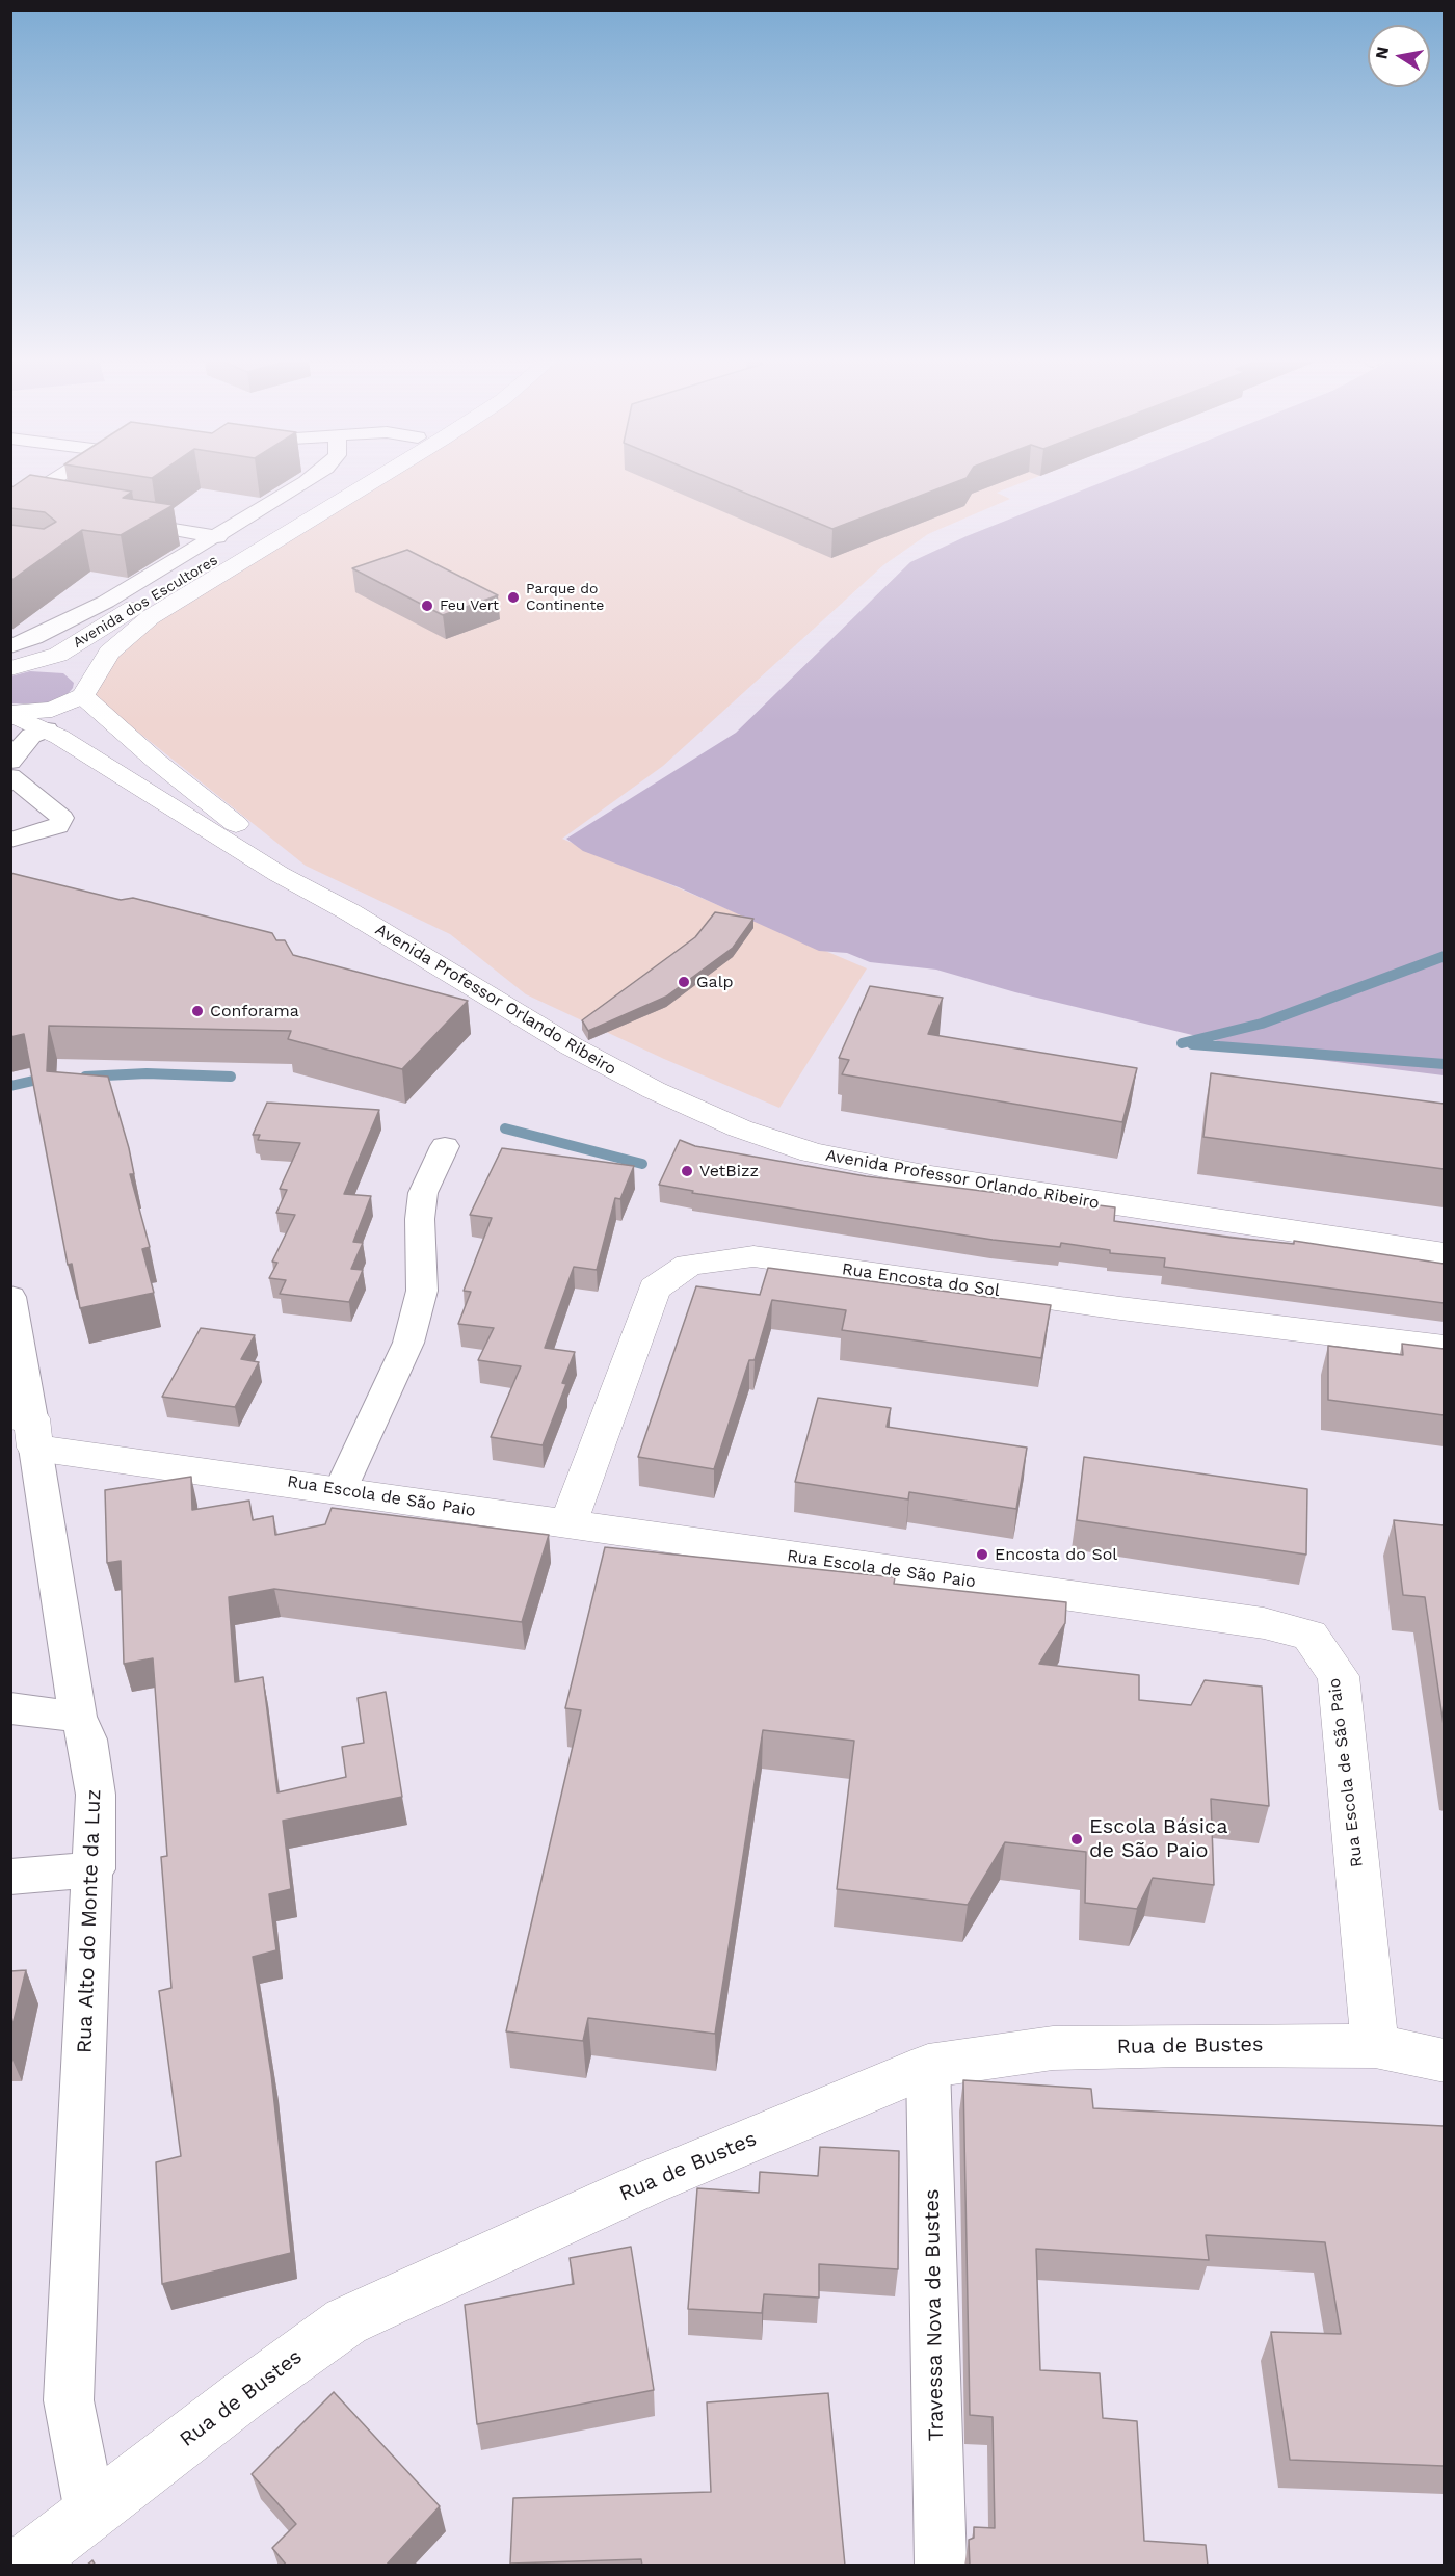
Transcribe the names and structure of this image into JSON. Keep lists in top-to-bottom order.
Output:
{
  "streets": {
    "main road": [
      "Avenida dos Escultores",
      "Avenida Professor Orlando Ribeiro",
      "Rua Encosta do Sol",
      "Rua Escola de São Paio",
      "Rua de Bustes"
    ],
    "street": ["Rua Alto do Monte da Luz", "Travessa Nova de Bustes"]
  },
  "crossings": [
    ["Avenida dos Escultores", "Avenida Professor Orlando Ribeiro"],
    ["Rua Encosta do Sol", "Rua Escola de São Paio"],
    ["Rua Escola de São Paio", "Rua Alto do Monte da Luz"],
    ["Rua Escola de São Paio", "Rua de Bustes"],
    ["Rua Alto do Monte da Luz", "Rua de Bustes"],
    ["Rua de Bustes", "Travessa Nova de Bustes"]
  ],
  "places": [
    "Parque do Continente",
    "Feu Vert",
    "Galp",
    "Conforama",
    "VetBizz",
    "Encosta do Sol",
    "Escola Básica de São Paio"
  ],
  "north": "left"
}
